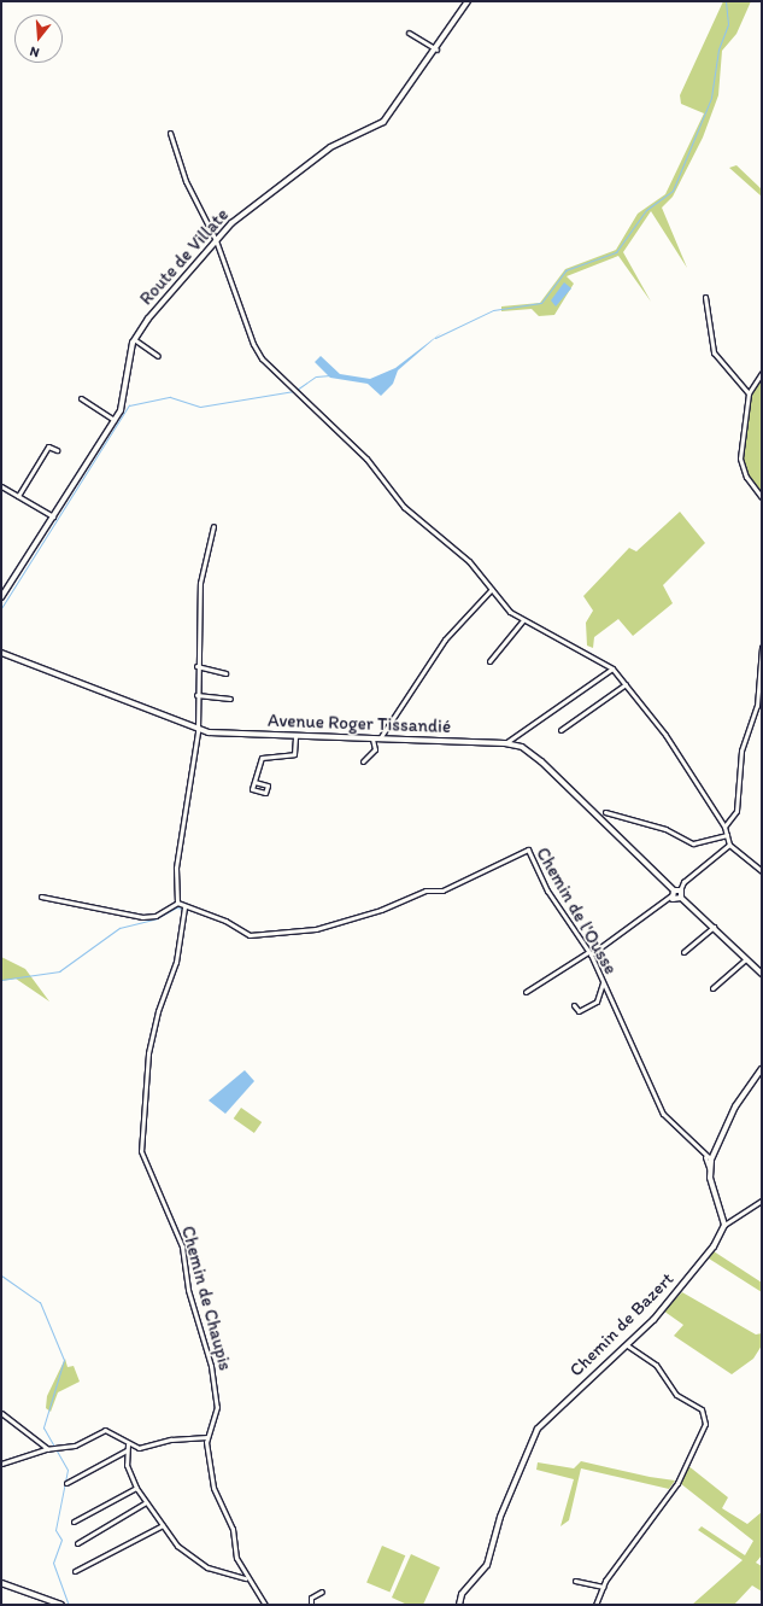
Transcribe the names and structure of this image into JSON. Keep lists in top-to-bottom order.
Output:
{
  "streets": {
    "street": [
      "Route de Villate",
      "Avenue Roger Tissandié",
      "Chemin de l'Ousse",
      "Chemin de Chaupis",
      "Chemin de Bazert"
    ]
  },
  "crossings": [
    ["Chemin de l'Ousse", "Chemin de Chaupis"]
  ],
  "north": "bottom"
}
